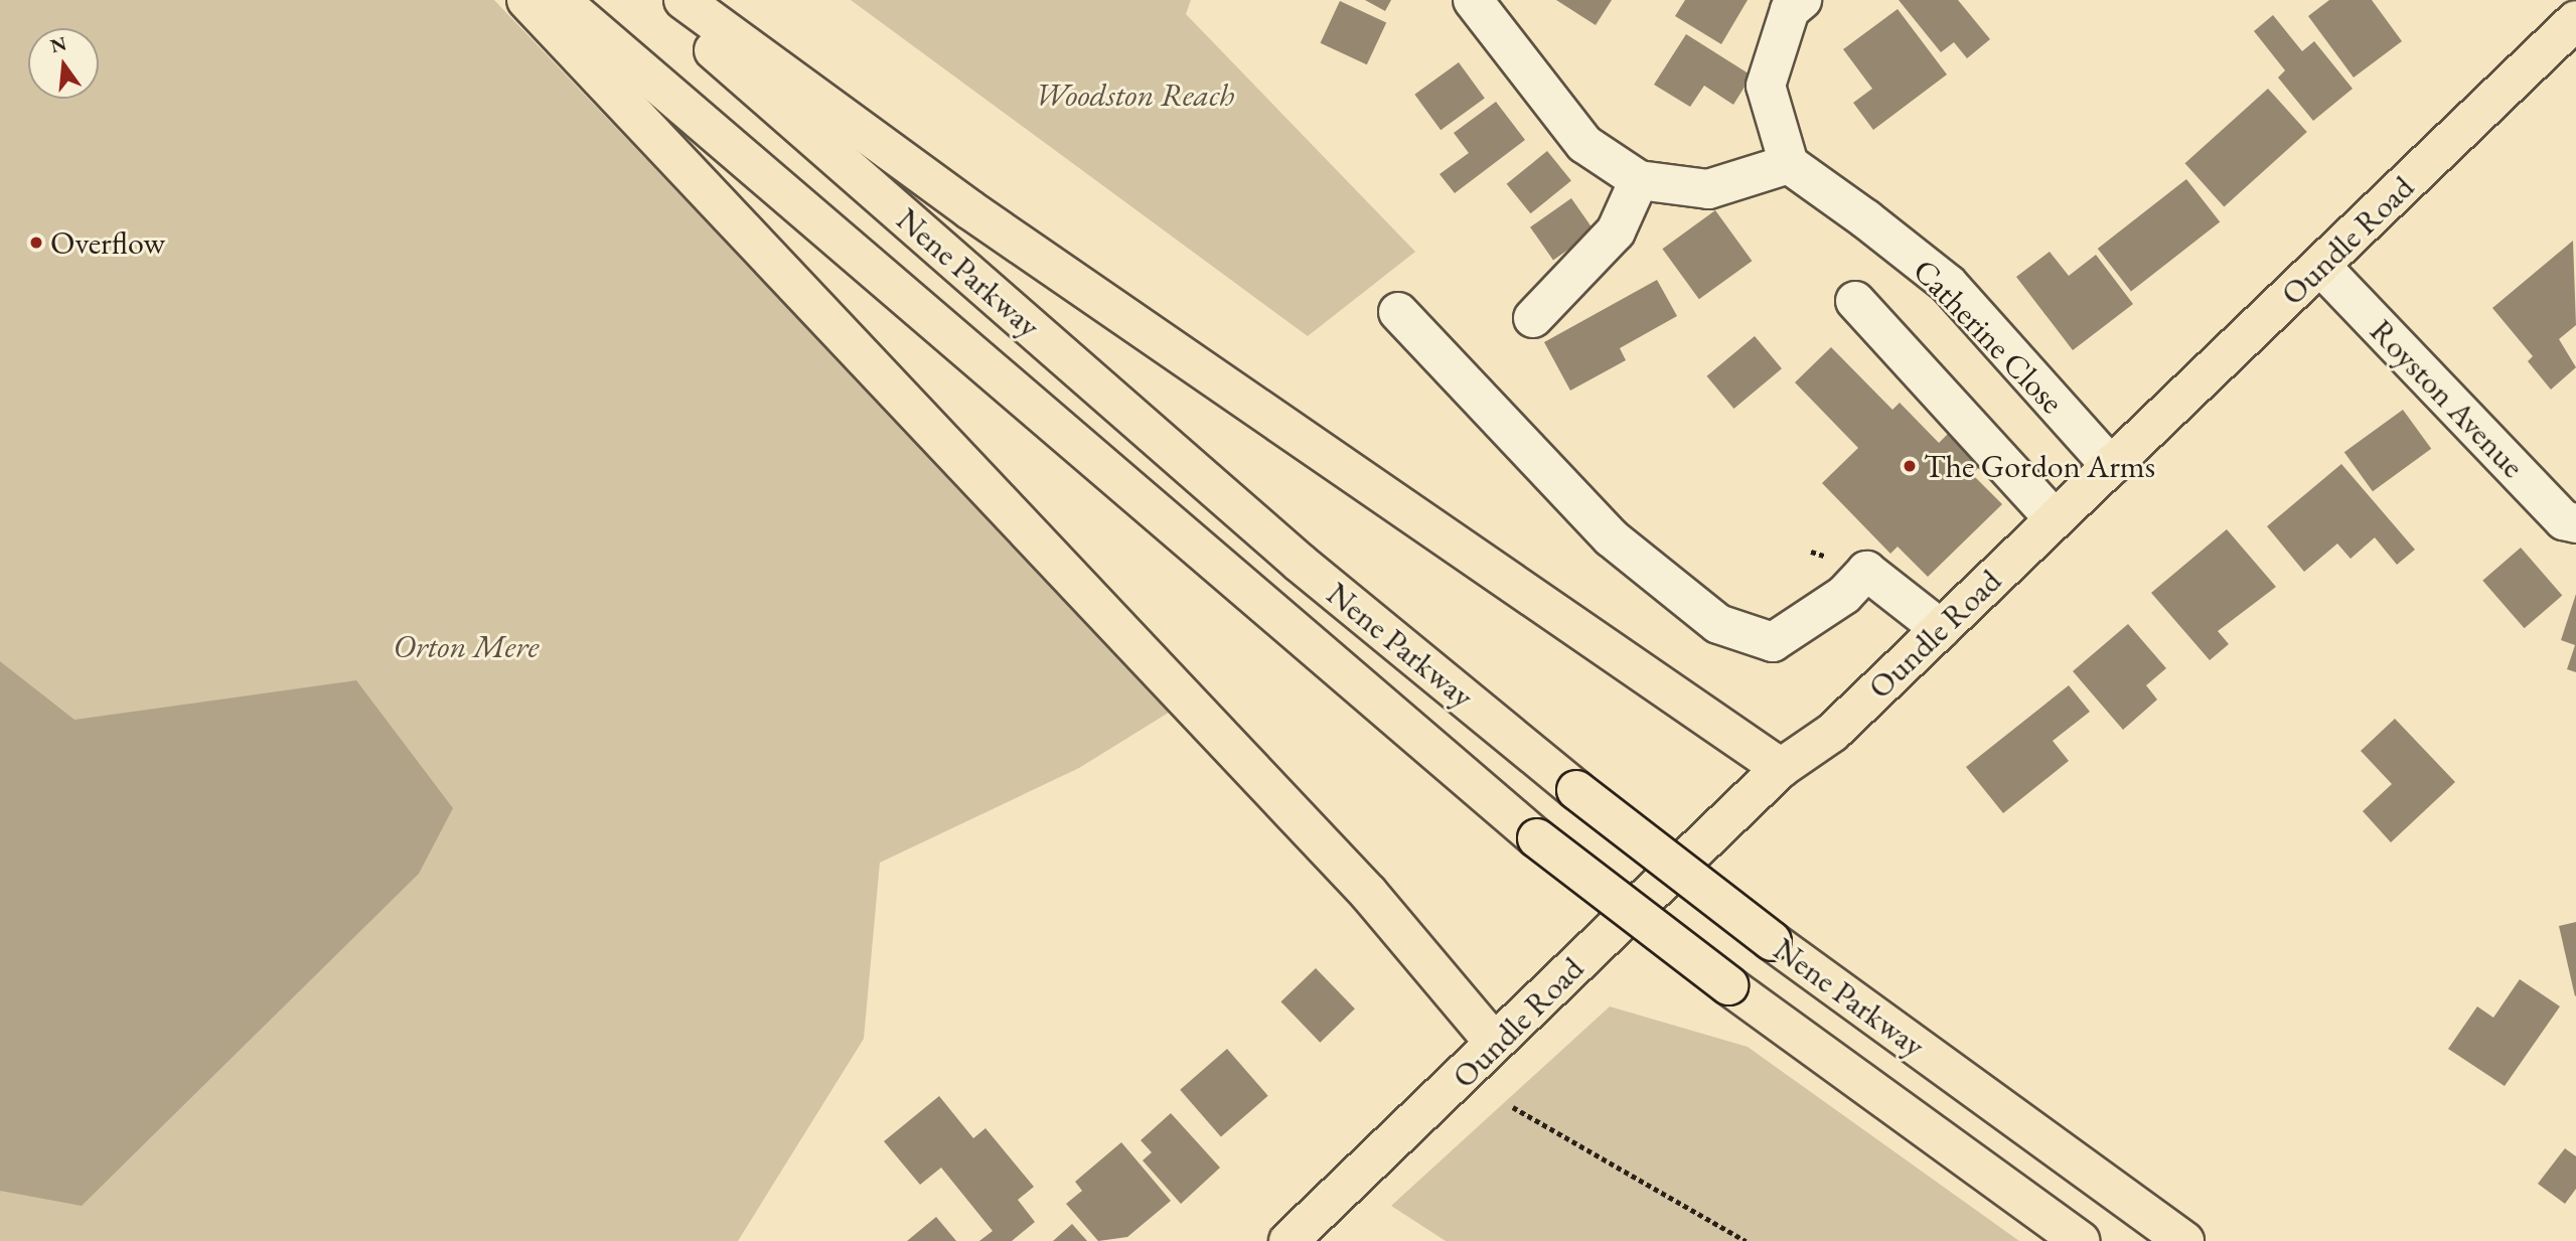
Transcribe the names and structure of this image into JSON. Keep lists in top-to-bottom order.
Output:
{
  "streets": {
    "main road": ["Oundle Road", "Nene Parkway"],
    "street": ["Catherine Close", "Royston Avenue"]
  },
  "crossings": [
    ["Oundle Road", "Catherine Close"],
    ["Oundle Road", "Royston Avenue"]
  ],
  "parks": ["Woodston Reach", "Orton Mere"],
  "places": ["Overflow", "The Gordon Arms"],
  "north": "top"
}
